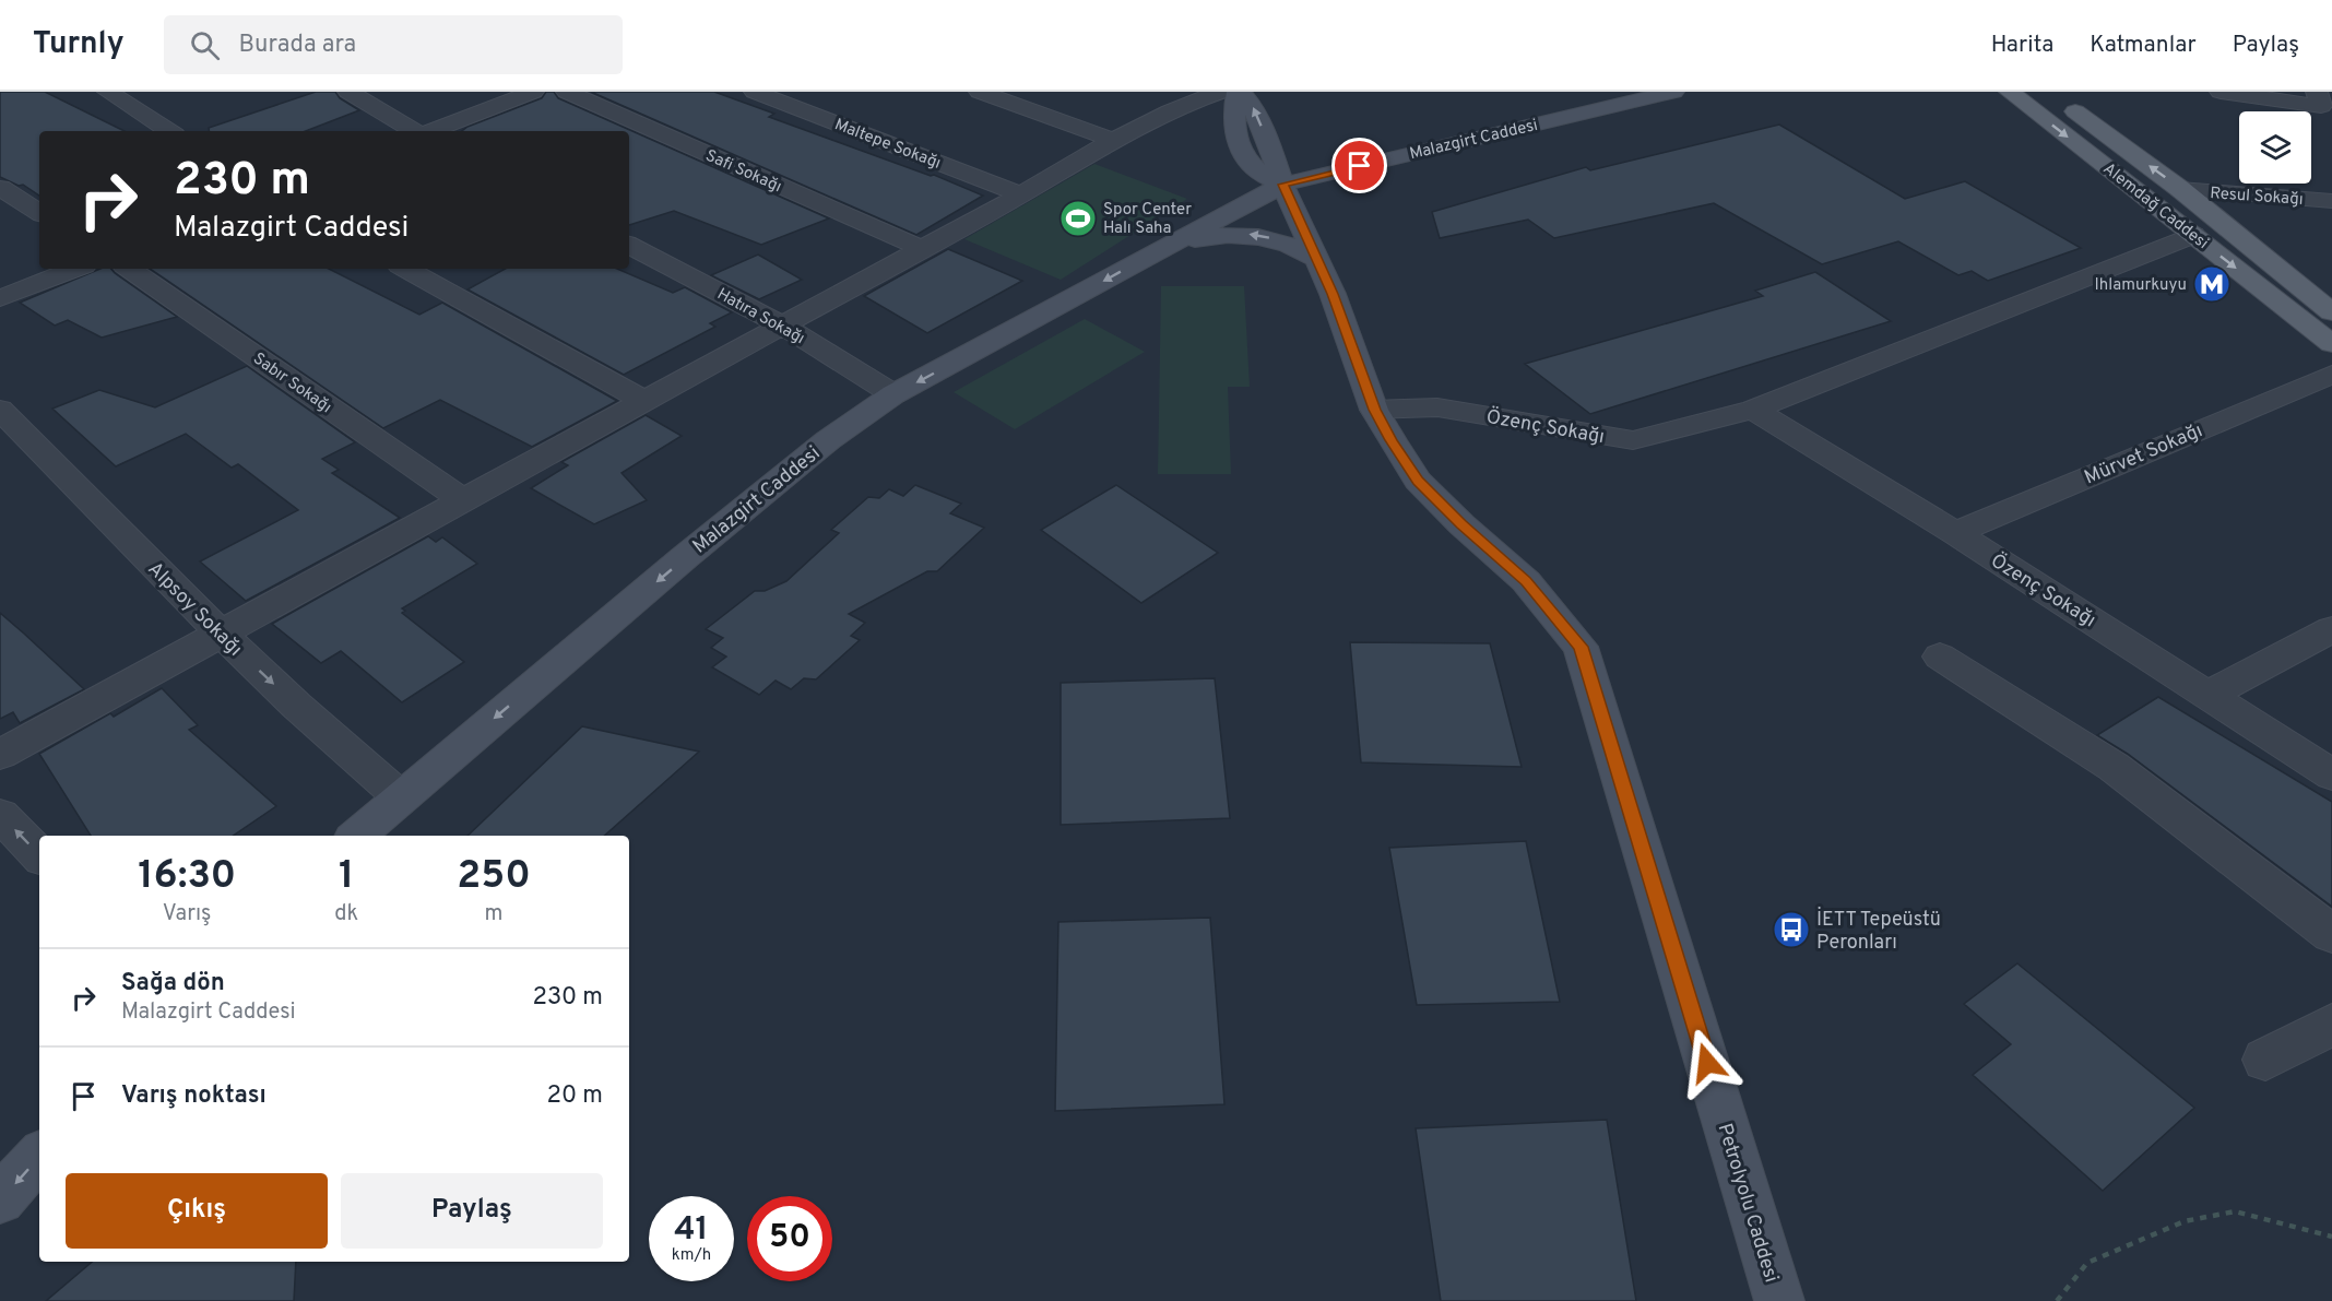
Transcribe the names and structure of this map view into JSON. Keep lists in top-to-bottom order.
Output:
{
  "streets": {
    "main road": ["Malazgirt Caddesi", "Alemdağ Caddesi", "Petrolyolu Caddesi"],
    "street": [
      "Maltepe Sokağı",
      "Safi Sokağı",
      "Resul Sokağı",
      "Hatıra Sokağı",
      "Sabır Sokağı",
      "Özenç Sokağı",
      "Mürvet Sokağı",
      "Alpsoy Sokağı"
    ]
  },
  "crossings": [
    ["Malazgirt Caddesi", "Hatıra Sokağı"],
    ["Malazgirt Caddesi", "Alpsoy Sokağı"],
    ["Malazgirt Caddesi", "Petrolyolu Caddesi"],
    ["Resul Sokağı", "Alemdağ Caddesi"],
    ["Alemdağ Caddesi", "Özenç Sokağı"],
    ["Özenç Sokağı", "Mürvet Sokağı"],
    ["Özenç Sokağı", "Petrolyolu Caddesi"]
  ],
  "one_way": ["Malazgirt Caddesi", "Alpsoy Sokağı"],
  "places": {
    "sports": ["Spor Center Halı Saha"],
    "metro station": ["Ihlamurkuyu"],
    "bus stop": ["İETT Tepeüstü Peronları"]
  },
  "page": {
    "header": "Turnly",
    "search": "Burada ara",
    "nav": ["Harita", "Katmanlar", "Paylaş"],
    "turn": ["230 m", "Malazgirt Caddesi"],
    "eta": [
      "16:30",
      "Varış",
      "1",
      "dk",
      "250",
      "m"
    ],
    "list": [
      {
        "name": "Sağa dön",
        "note": "Malazgirt Caddesi",
        "value": "230 m"
      },
      {
        "name": "Varış noktası",
        "value": "20 m"
      }
    ],
    "buttons": ["Çıkış", "Paylaş"],
    "speed": "41 km/h",
    "limit": "50"
  }
}
